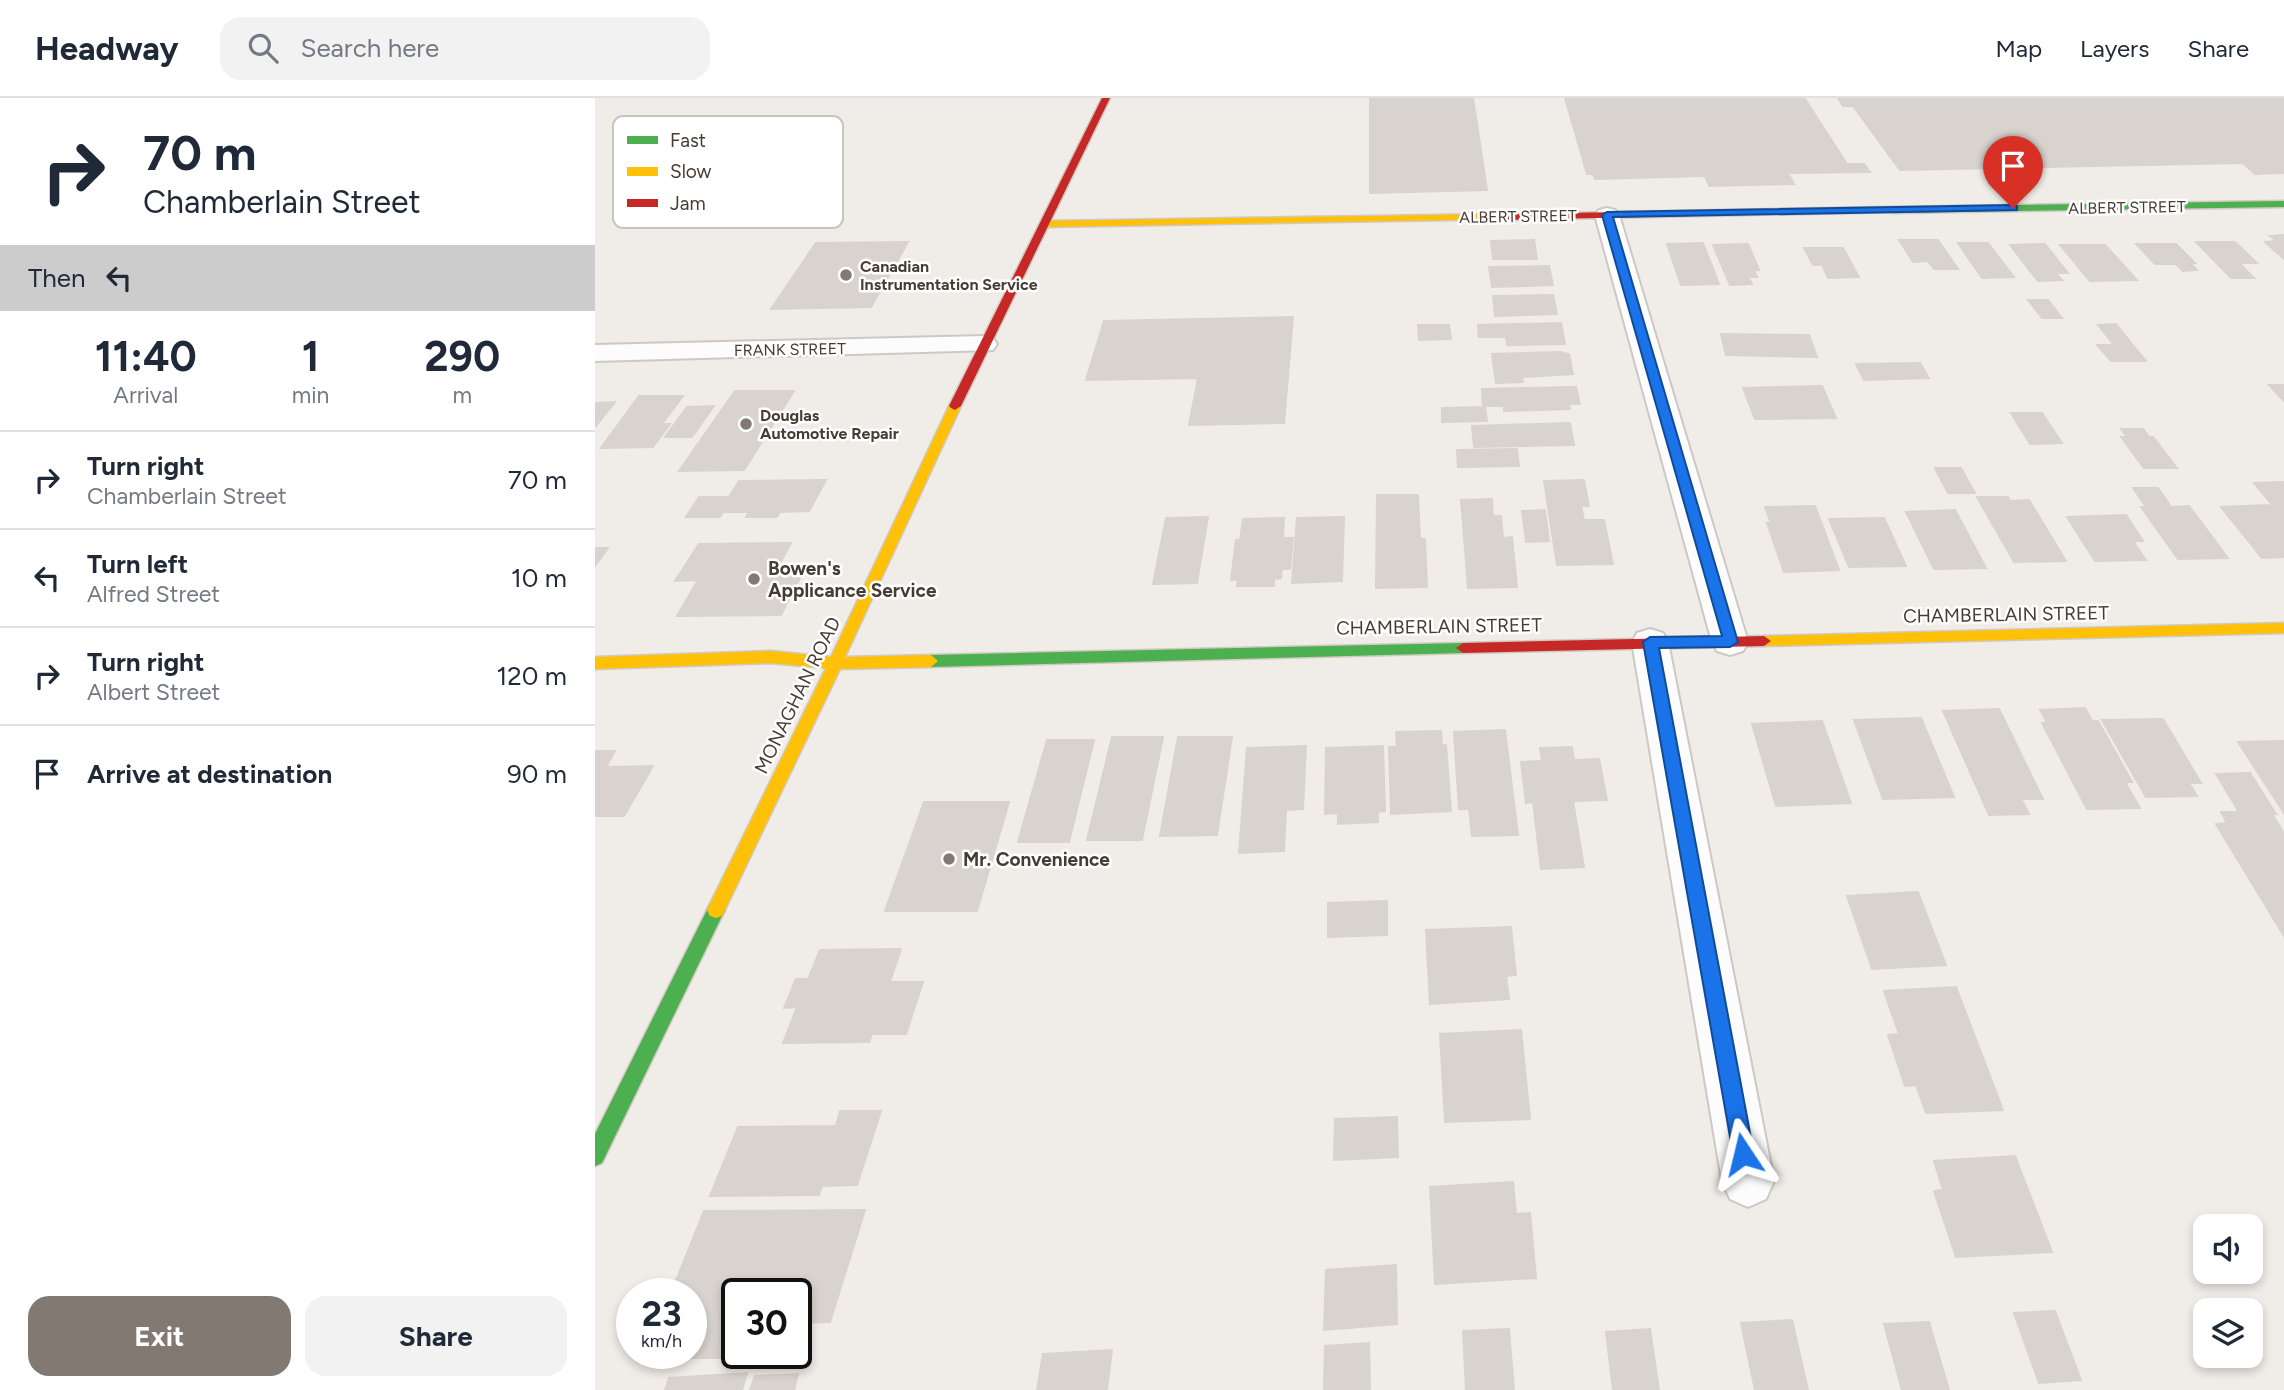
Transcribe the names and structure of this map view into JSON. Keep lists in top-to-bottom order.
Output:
{
  "streets": {
    "street": [
      "ALBERT STREET",
      "FRANK STREET",
      "CHAMBERLAIN STREET",
      "MONAGHAN ROAD"
    ]
  },
  "crossings": [
    ["ALBERT STREET", "MONAGHAN ROAD"],
    ["FRANK STREET", "MONAGHAN ROAD"],
    ["CHAMBERLAIN STREET", "MONAGHAN ROAD"]
  ],
  "places": [
    "Canadian Instrumentation Service",
    "Douglas Automotive Repair",
    "Bowen's Applicance Service",
    "Mr. Convenience"
  ],
  "legend": ["Fast", "Slow", "Jam"],
  "page": {
    "header": "Headway",
    "search": "Search here",
    "nav": ["Map", "Layers", "Share"],
    "turn": ["70 m", "Chamberlain Street"],
    "then": "Then",
    "eta": [
      "11:40",
      "Arrival",
      "1",
      "min",
      "290",
      "m"
    ],
    "list": [
      {
        "name": "Turn right",
        "note": "Chamberlain Street",
        "value": "70 m"
      },
      {
        "name": "Turn left",
        "note": "Alfred Street",
        "value": "10 m"
      },
      {
        "name": "Turn right",
        "note": "Albert Street",
        "value": "120 m"
      },
      {
        "name": "Arrive at destination",
        "value": "90 m"
      }
    ],
    "speed": "23 km/h",
    "limit": "30",
    "buttons": ["Exit", "Share"]
  }
}
